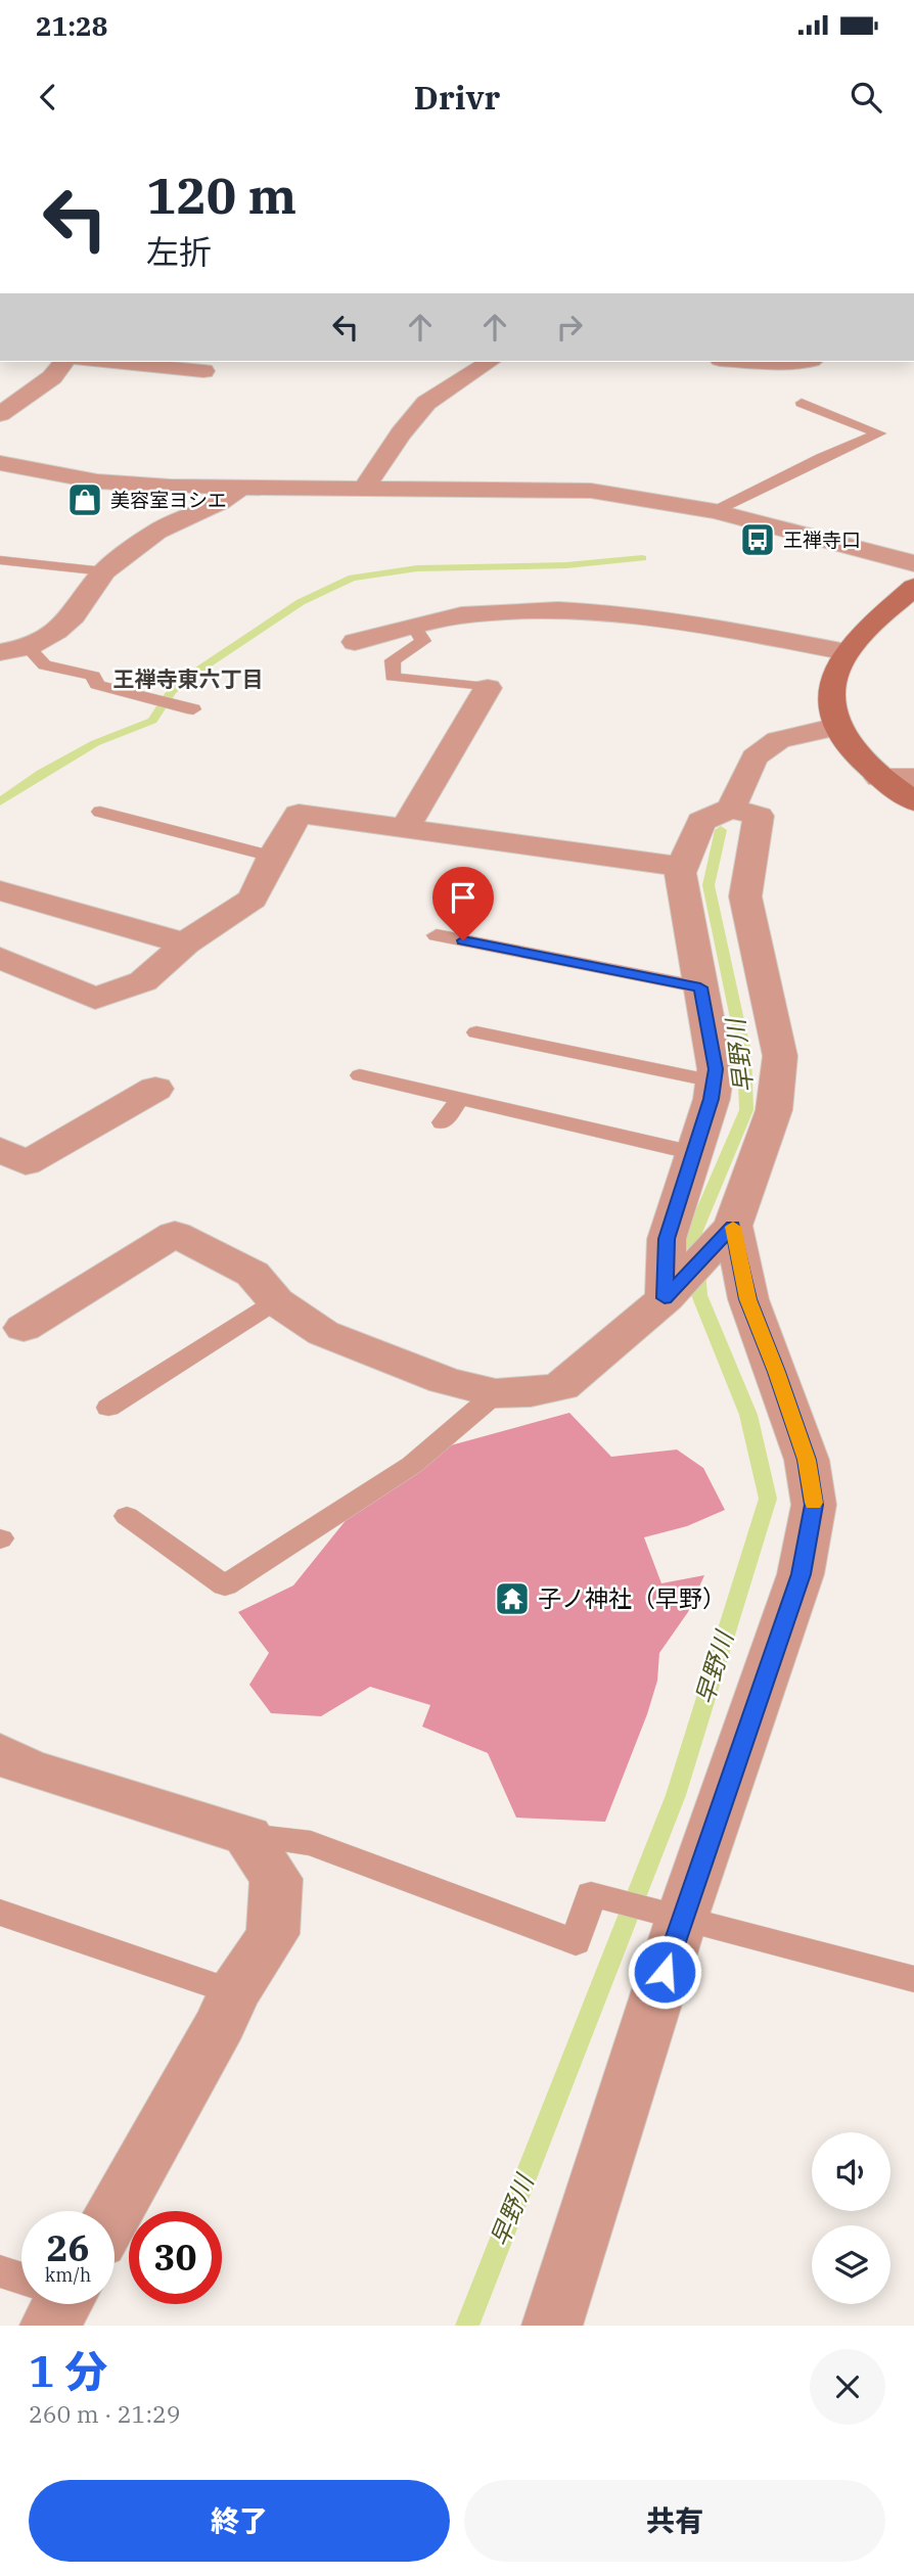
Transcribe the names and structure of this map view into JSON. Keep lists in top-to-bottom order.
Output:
{
  "districts": ["王禅寺東六丁目"],
  "water": ["早野川"],
  "places": {
    "shop": ["美容室ヨシエ"],
    "bus stop": ["王禅寺口"],
    "temple": ["子ノ神社（早野）"]
  },
  "page": {
    "status": "21:28",
    "header": "Drivr",
    "turn": ["120 m", "左折"],
    "speed": "26 km/h",
    "limit": "30",
    "heading": ["1 分", "260 m · 21:29"],
    "buttons": ["終了", "共有"]
  }
}
